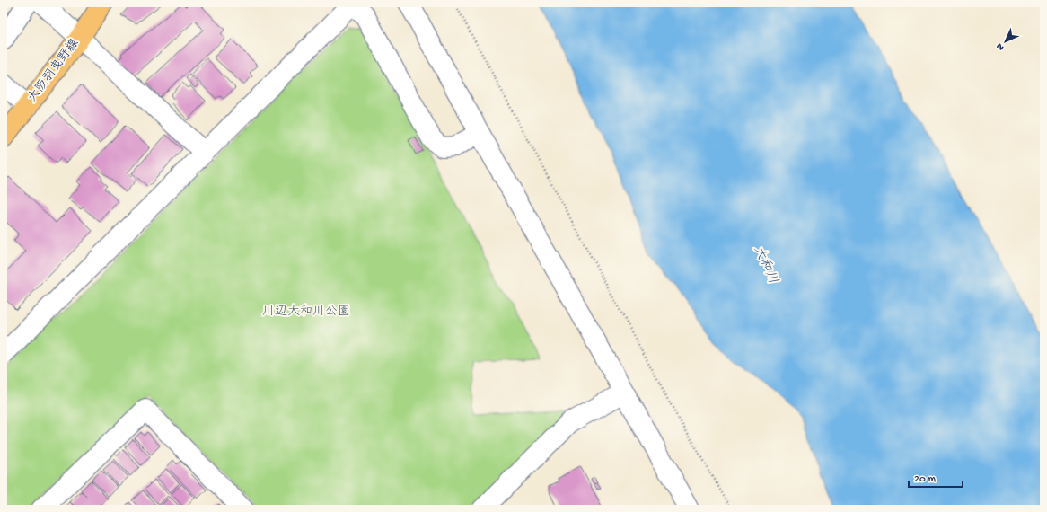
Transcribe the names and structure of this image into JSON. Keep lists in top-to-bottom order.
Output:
{
  "streets": {
    "main road": ["大阪羽曳野線"]
  },
  "water": ["大和川"],
  "parks": ["川辺大和川公園"],
  "scale_bar": "20 m",
  "north": "bottom left"
}
